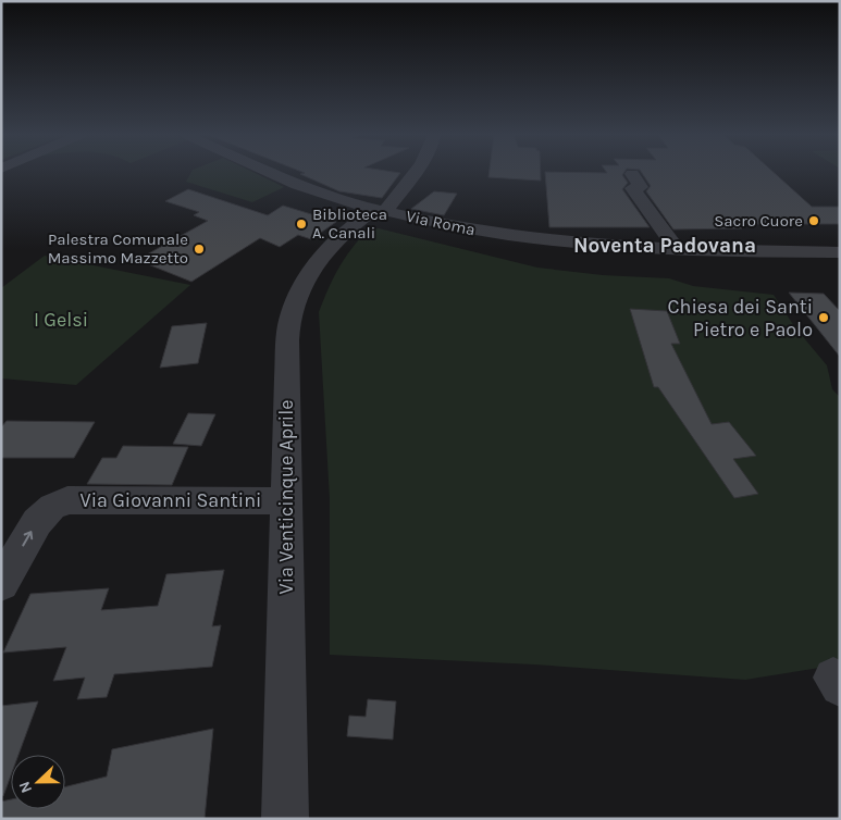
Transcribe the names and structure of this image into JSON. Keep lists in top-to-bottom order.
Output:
{
  "streets": {
    "street": ["Via Roma", "Via Venticinque Aprile", "Via Giovanni Santini"]
  },
  "crossings": [
    ["Via Roma", "Via Venticinque Aprile"],
    ["Via Venticinque Aprile", "Via Giovanni Santini"]
  ],
  "one_way": ["Via Giovanni Santini"],
  "districts": ["Noventa Padovana"],
  "parks": ["I Gelsi"],
  "places": [
    "Sacro Cuore",
    "Biblioteca A. Canali",
    "Palestra Comunale Massimo Mazzetto",
    "Chiesa dei Santi Pietro e Paolo"
  ],
  "north": "left"
}
